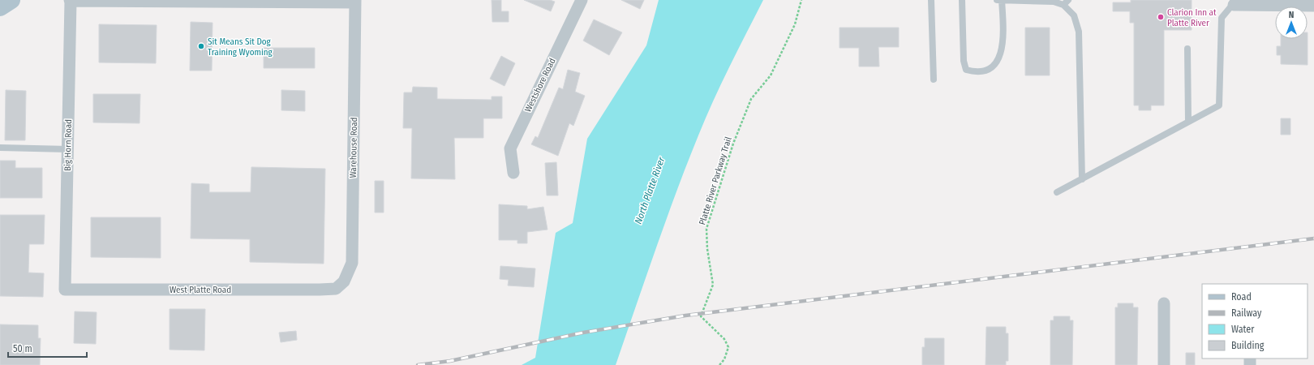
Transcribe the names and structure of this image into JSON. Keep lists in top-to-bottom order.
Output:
{
  "streets": {
    "street": [
      "Westshore Road",
      "Big Horn Road",
      "Warehouse Road",
      "West Platte Road"
    ],
    "path": ["Platte River Parkway Trail"]
  },
  "crossings": [
    ["Big Horn Road", "West Platte Road"],
    ["Warehouse Road", "West Platte Road"]
  ],
  "water": ["North Platte River"],
  "places": ["Clarion Inn at Platte River", "Sit Means Sit Dog Training Wyoming"],
  "legend": [
    "Road",
    "Railway",
    "Water",
    "Building"
  ],
  "scale_bar": "50 m",
  "north": "top"
}
